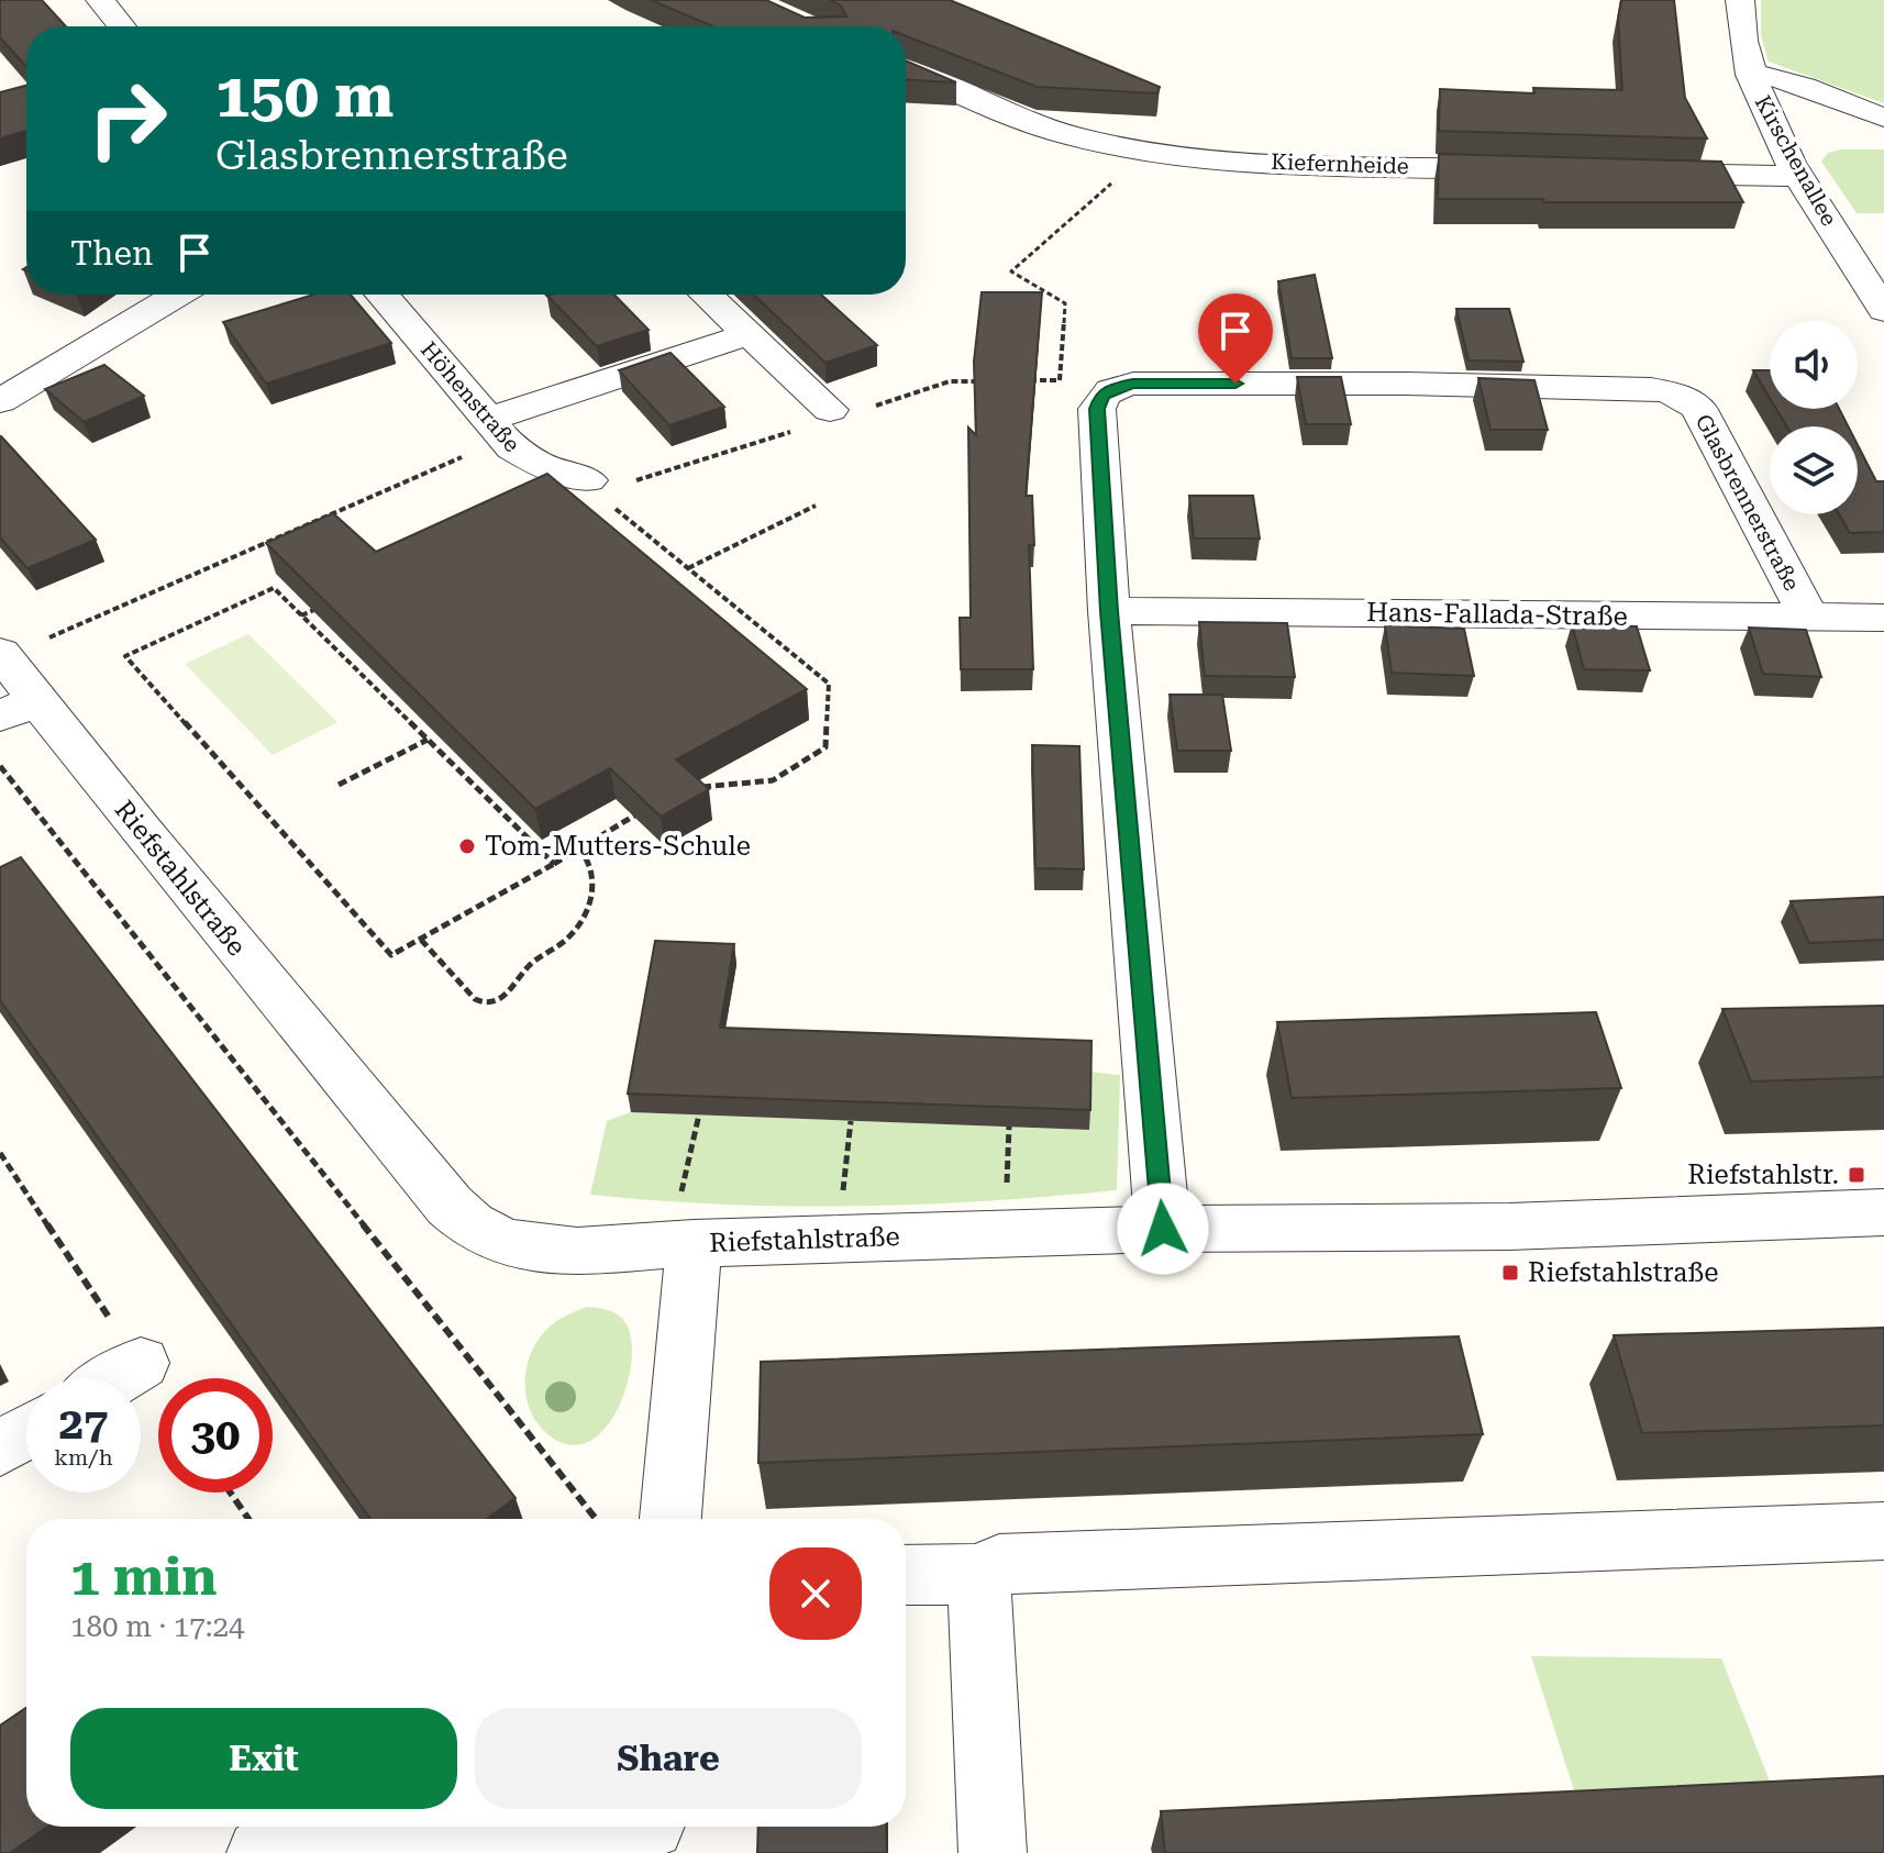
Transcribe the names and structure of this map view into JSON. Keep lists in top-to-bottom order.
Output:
{
  "streets": {
    "street": [
      "Kirschenallee",
      "Kiefernheide",
      "Höhenstraße",
      "Glasbrennerstraße",
      "Hans-Fallada-Straße",
      "Riefstahlstraße"
    ]
  },
  "crossings": [
    ["Glasbrennerstraße", "Hans-Fallada-Straße"]
  ],
  "places": {
    "other": ["Tom-Mutters-Schule"],
    "transit": ["Riefstahlstr.", "Riefstahlstraße"]
  },
  "page": {
    "turn": ["150 m", "Glasbrennerstraße"],
    "then": "Then",
    "speed": "27 km/h",
    "limit": "30",
    "heading": ["1 min", "180 m · 17:24"],
    "buttons": ["Exit", "Share"]
  }
}
